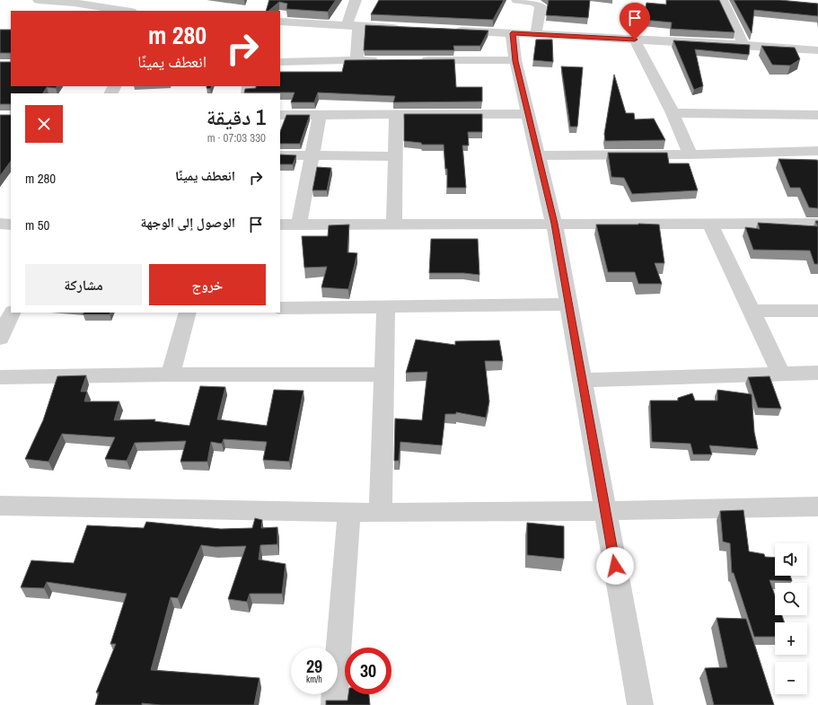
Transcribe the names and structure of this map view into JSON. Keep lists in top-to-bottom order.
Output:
{
  "page": {
    "turn": ["280 m", "انعطف يمينًا"],
    "heading": ["1 دقيقة", "330 m · 07:03"],
    "list": [
      {
        "name": "انعطف يمينًا",
        "value": "280 m"
      },
      {
        "name": "الوصول إلى الوجهة",
        "value": "50 m"
      }
    ],
    "buttons": ["خروج", "مشاركة"],
    "map_buttons": ["+", "−"],
    "speed": "29 km/h",
    "limit": "30"
  }
}
